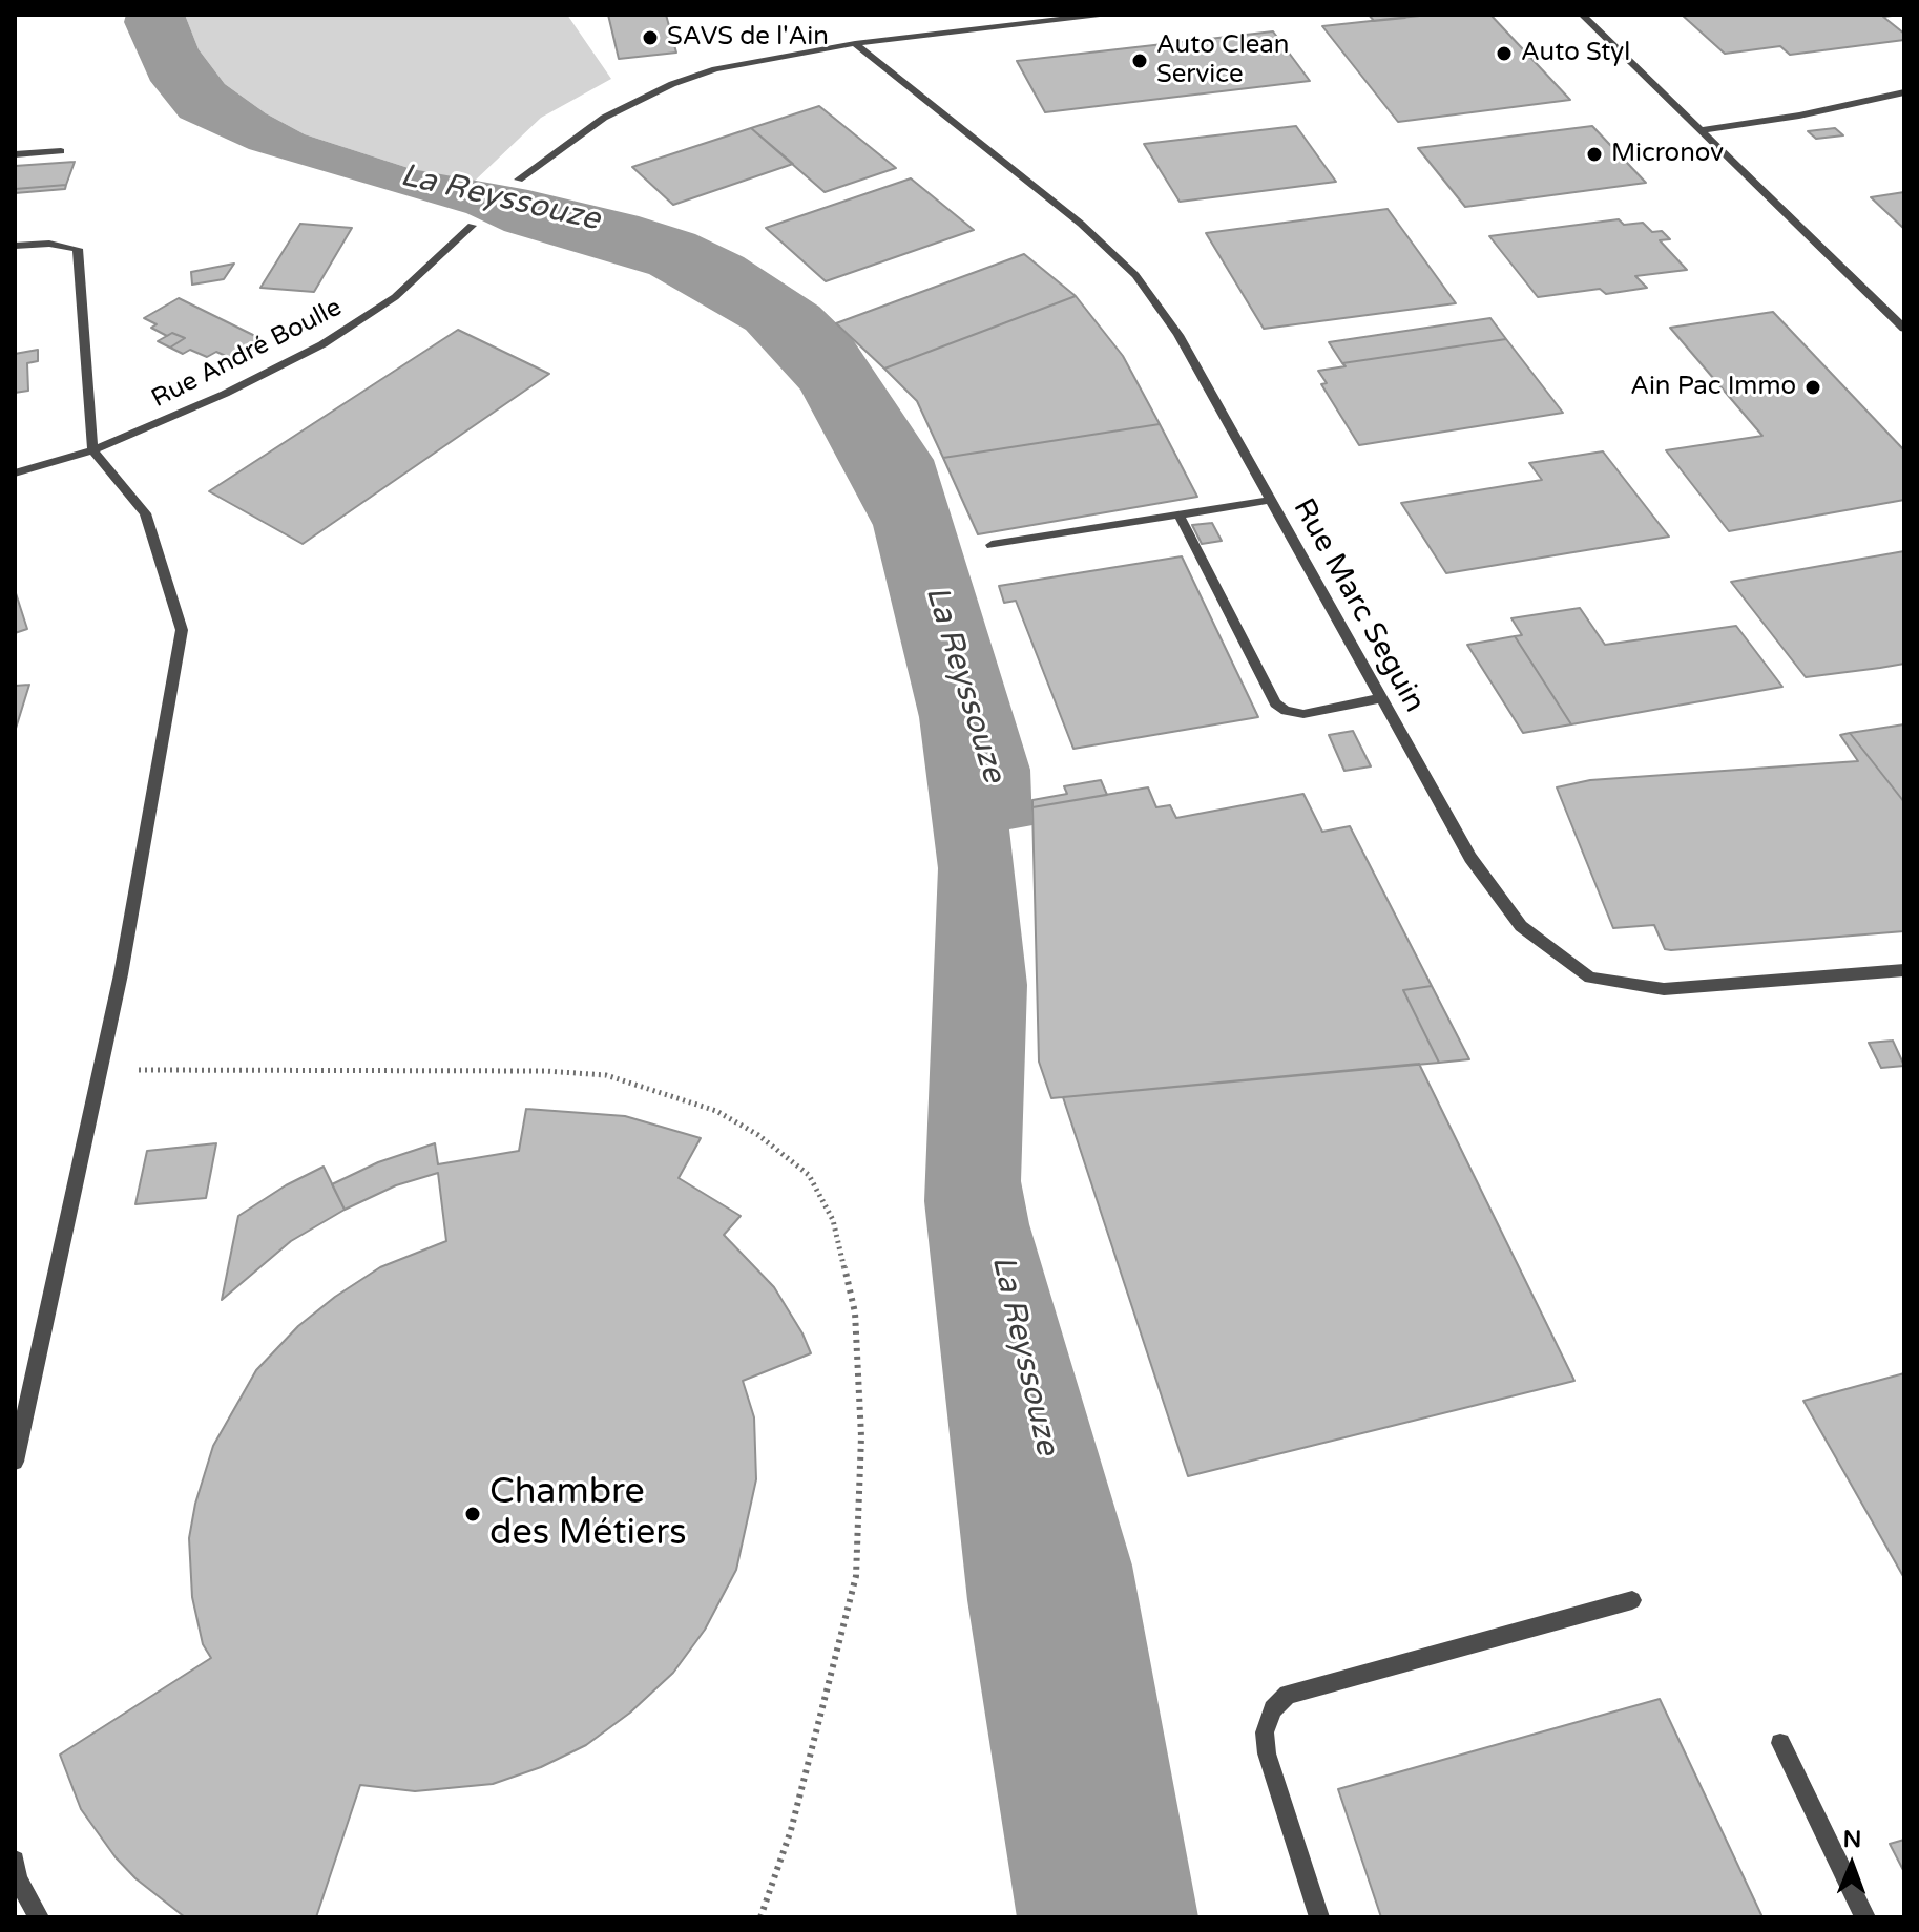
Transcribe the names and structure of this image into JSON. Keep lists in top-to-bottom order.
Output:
{
  "streets": {
    "street": ["Rue André Boulle", "Rue Marc Seguin"]
  },
  "water": ["La Reyssouze"],
  "places": [
    "SAVS de l'Ain",
    "Auto Styl",
    "Auto Clean Service",
    "Micronov",
    "Ain Pac Immo",
    "Chambre des Métiers"
  ],
  "north": "top"
}
